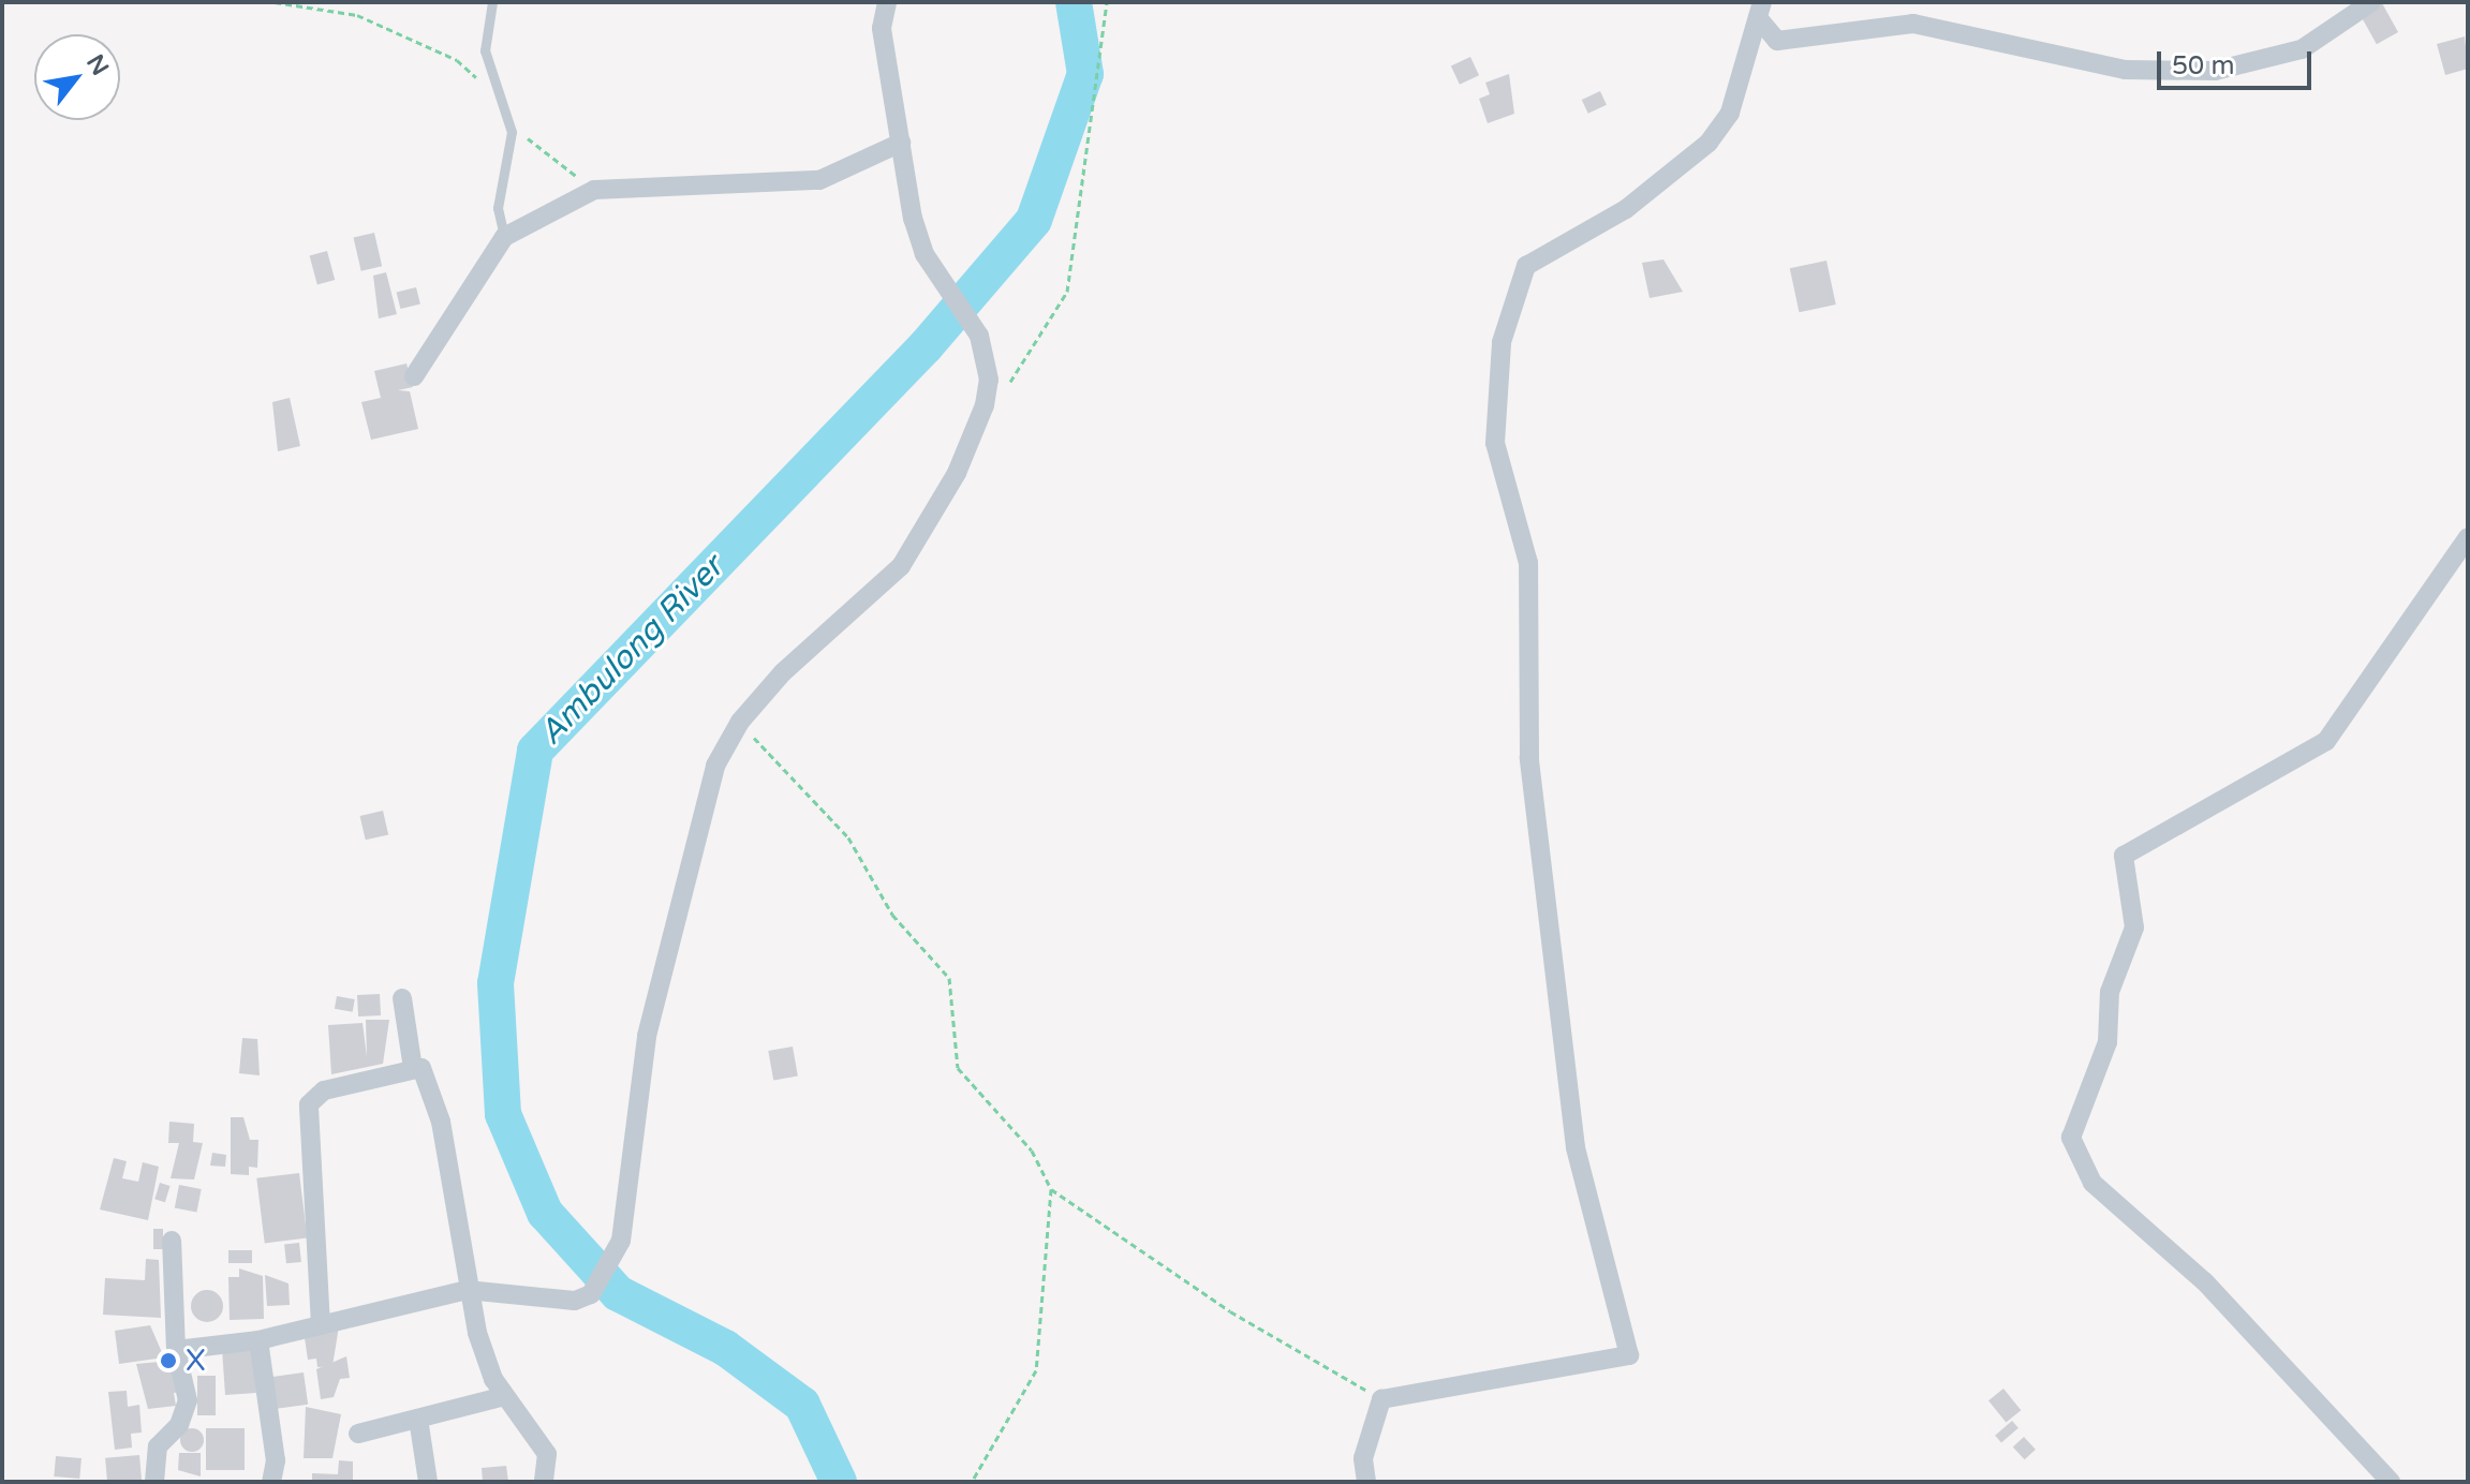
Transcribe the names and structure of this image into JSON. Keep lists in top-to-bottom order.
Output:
{
  "water": ["Ambulong River"],
  "places": ["X"],
  "scale_bar": "50 m",
  "north": "top right"
}
